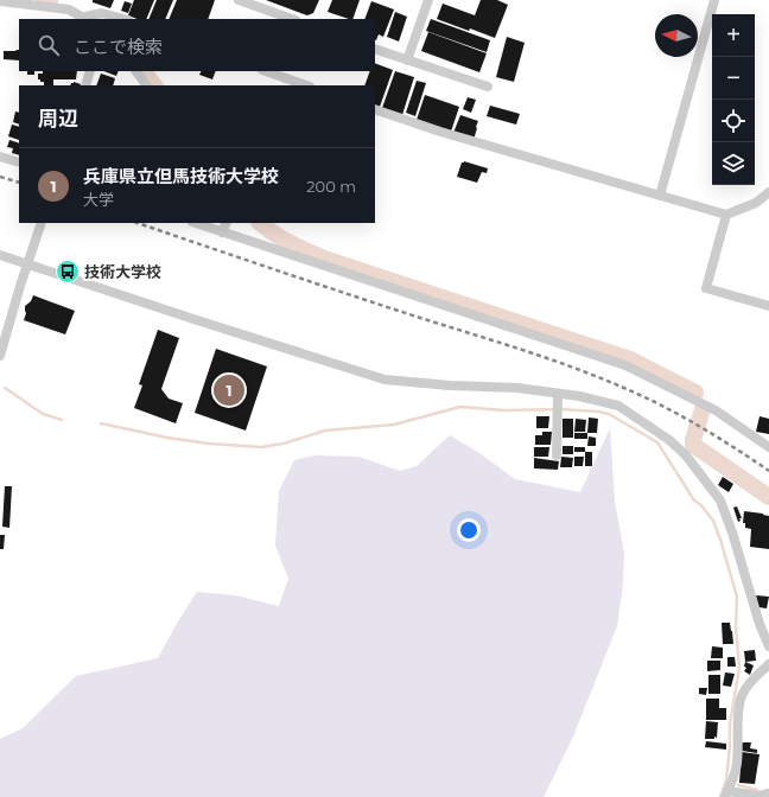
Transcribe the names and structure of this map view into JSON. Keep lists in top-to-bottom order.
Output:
{
  "places": {
    "bus stop": ["技術大学校"]
  },
  "north": "left",
  "page": {
    "map_buttons": ["+", "−"],
    "search": "ここで検索",
    "heading": "周辺",
    "list": [
      {
        "mark": "1",
        "name": "兵庫県立但馬技術大学校",
        "note": "大学",
        "value": "200 m"
      }
    ],
    "pins": "1"
  }
}
